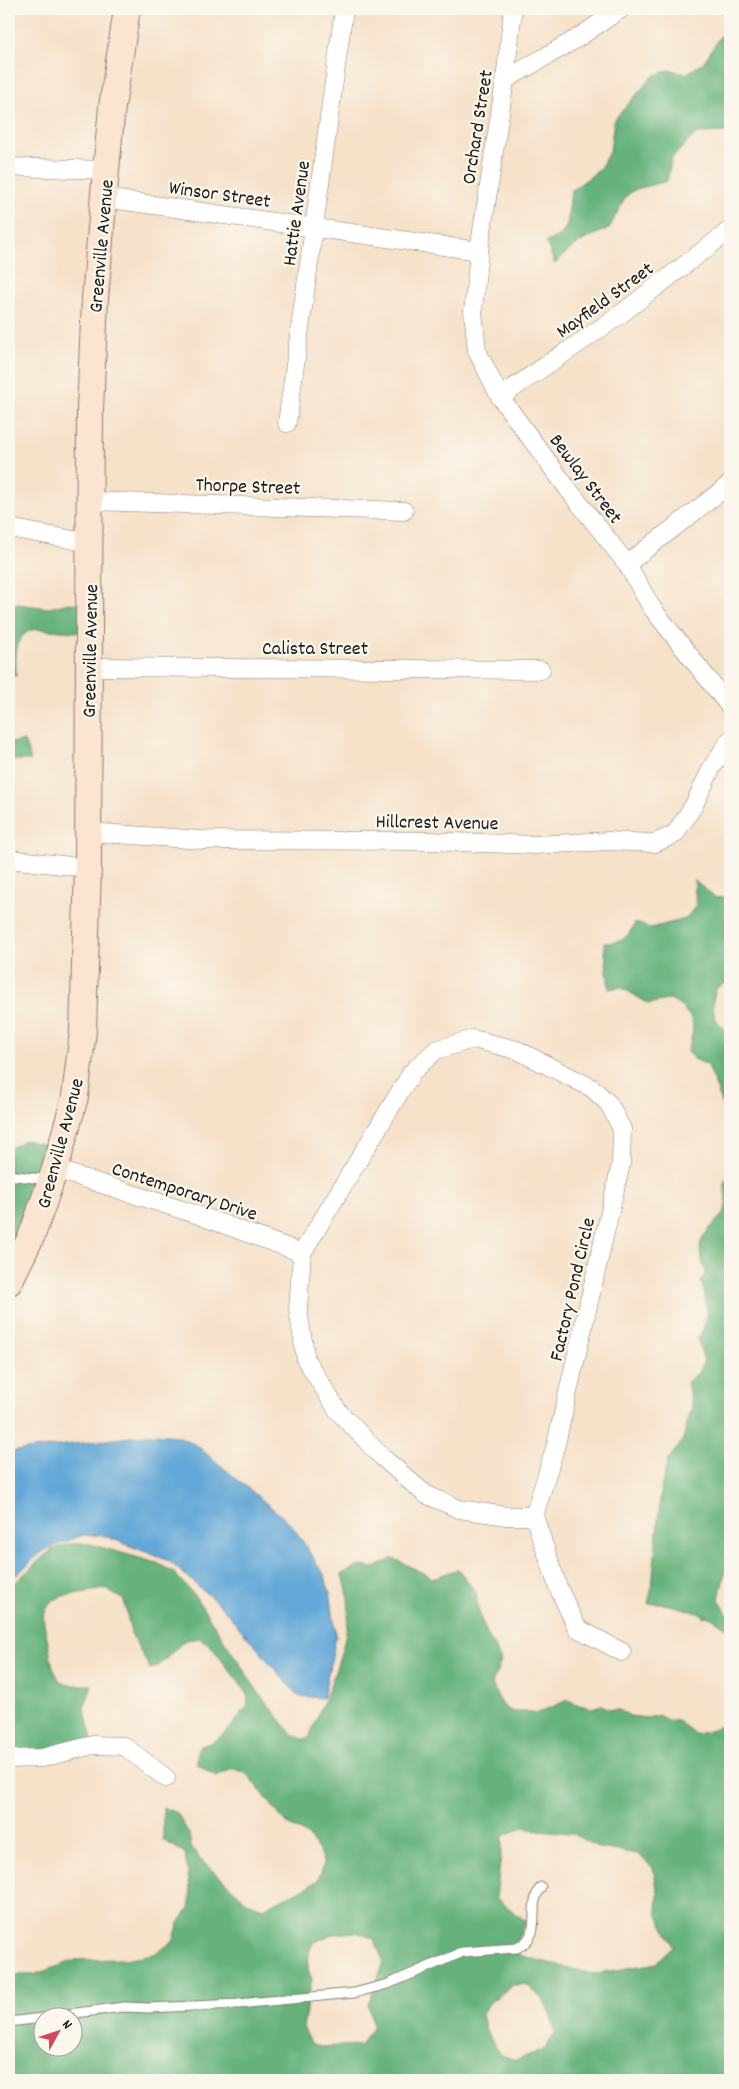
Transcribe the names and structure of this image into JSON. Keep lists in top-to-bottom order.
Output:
{
  "streets": {
    "main road": ["Greenville Avenue"],
    "street": [
      "Orchard Street",
      "Winsor Street",
      "Hattie Avenue",
      "Mayfield Street",
      "Bewlay Street",
      "Thorpe Street",
      "Calista Street",
      "Hillcrest Avenue",
      "Contemporary Drive",
      "Factory Pond Circle"
    ]
  },
  "crossings": [
    ["Orchard Street", "Winsor Street"],
    ["Orchard Street", "Bewlay Street"],
    ["Winsor Street", "Hattie Avenue"],
    ["Winsor Street", "Greenville Avenue"],
    ["Winsor Street", "Bewlay Street"],
    ["Greenville Avenue", "Thorpe Street"],
    ["Greenville Avenue", "Calista Street"],
    ["Greenville Avenue", "Hillcrest Avenue"],
    ["Greenville Avenue", "Contemporary Drive"],
    ["Mayfield Street", "Bewlay Street"],
    ["Contemporary Drive", "Factory Pond Circle"]
  ],
  "north": "top right"
}
